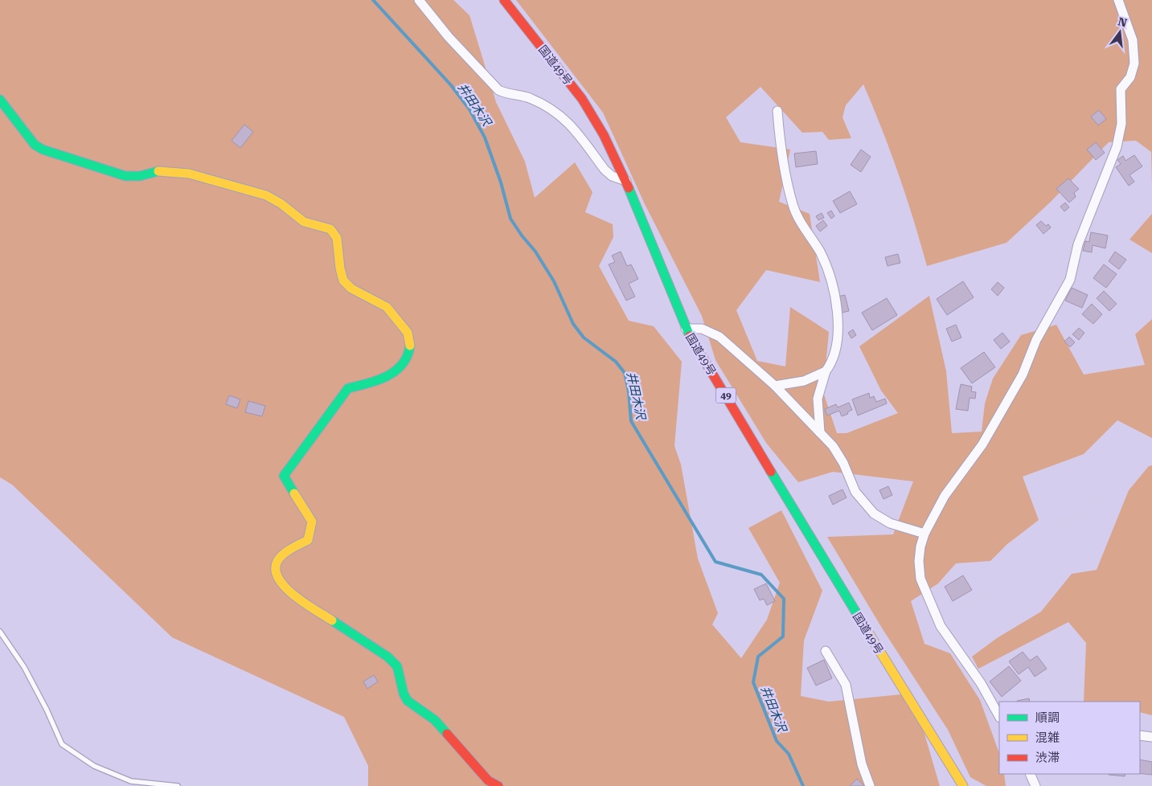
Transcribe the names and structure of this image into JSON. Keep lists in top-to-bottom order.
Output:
{
  "streets": {
    "main road": ["国道49号", "49"]
  },
  "water": ["井田木沢"],
  "legend": ["順調", "混雑", "渋滞"],
  "north": "top"
}
